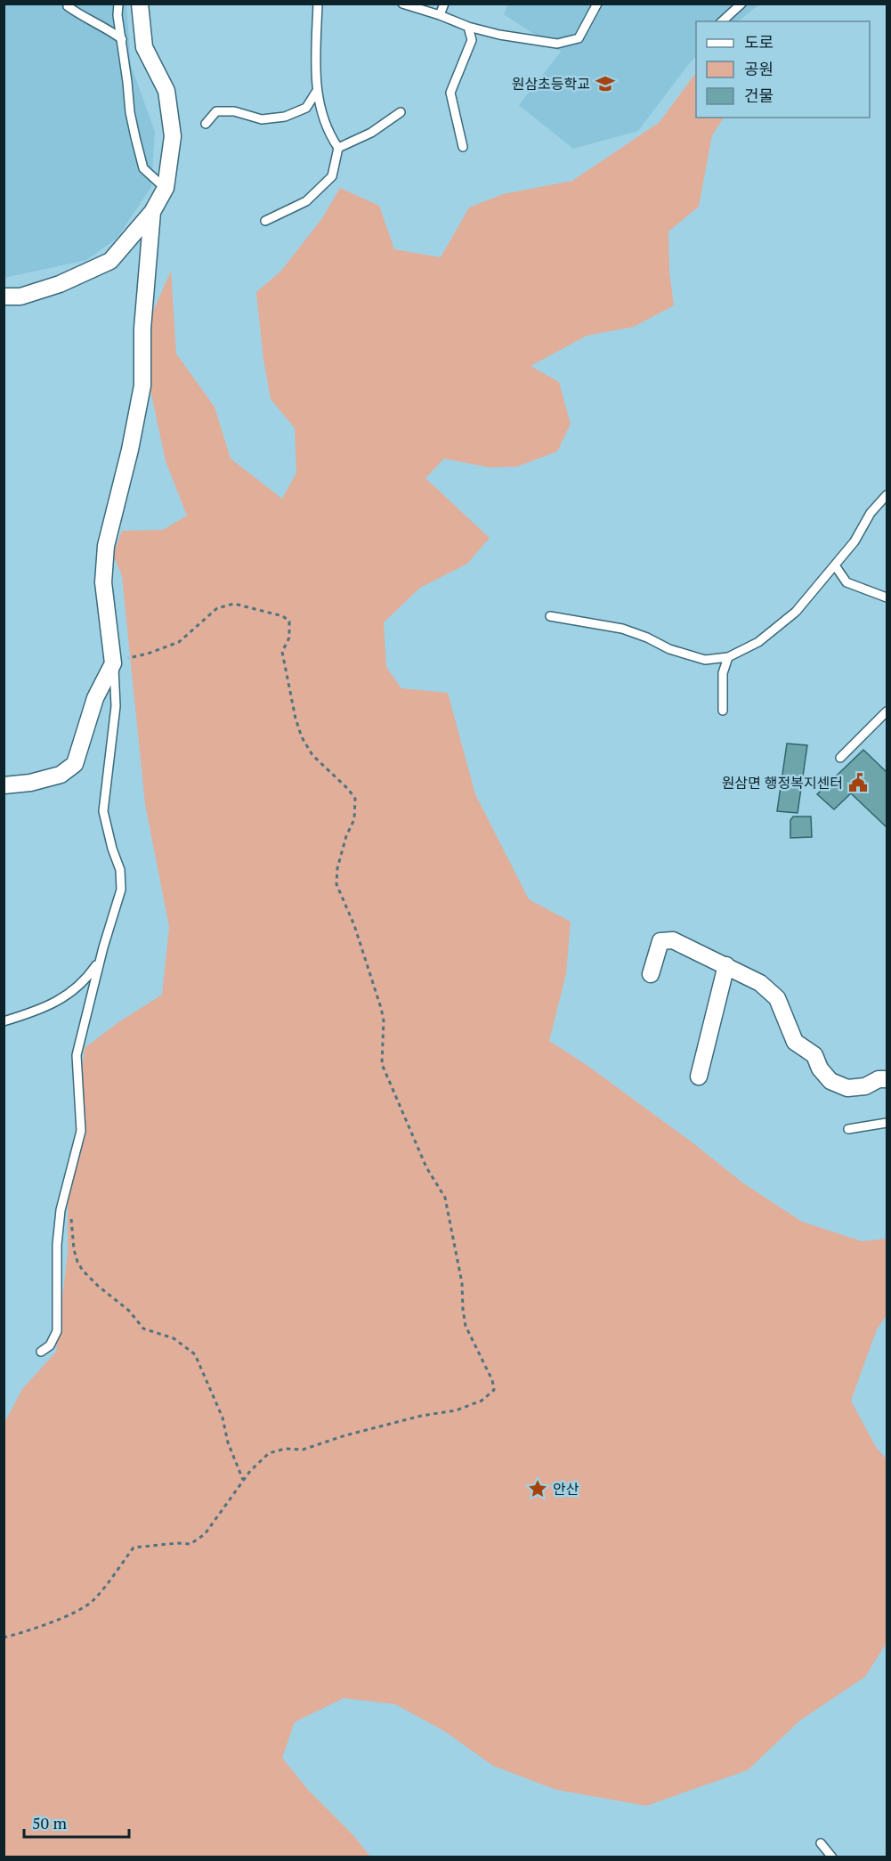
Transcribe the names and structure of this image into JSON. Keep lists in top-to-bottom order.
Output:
{
  "places": {
    "school or university": ["원삼초등학교"],
    "public building": ["원삼면 행정복지센터"],
    "place": ["안산"]
  },
  "legend": ["도로", "공원", "건물"],
  "scale_bar": "50 m"
}
